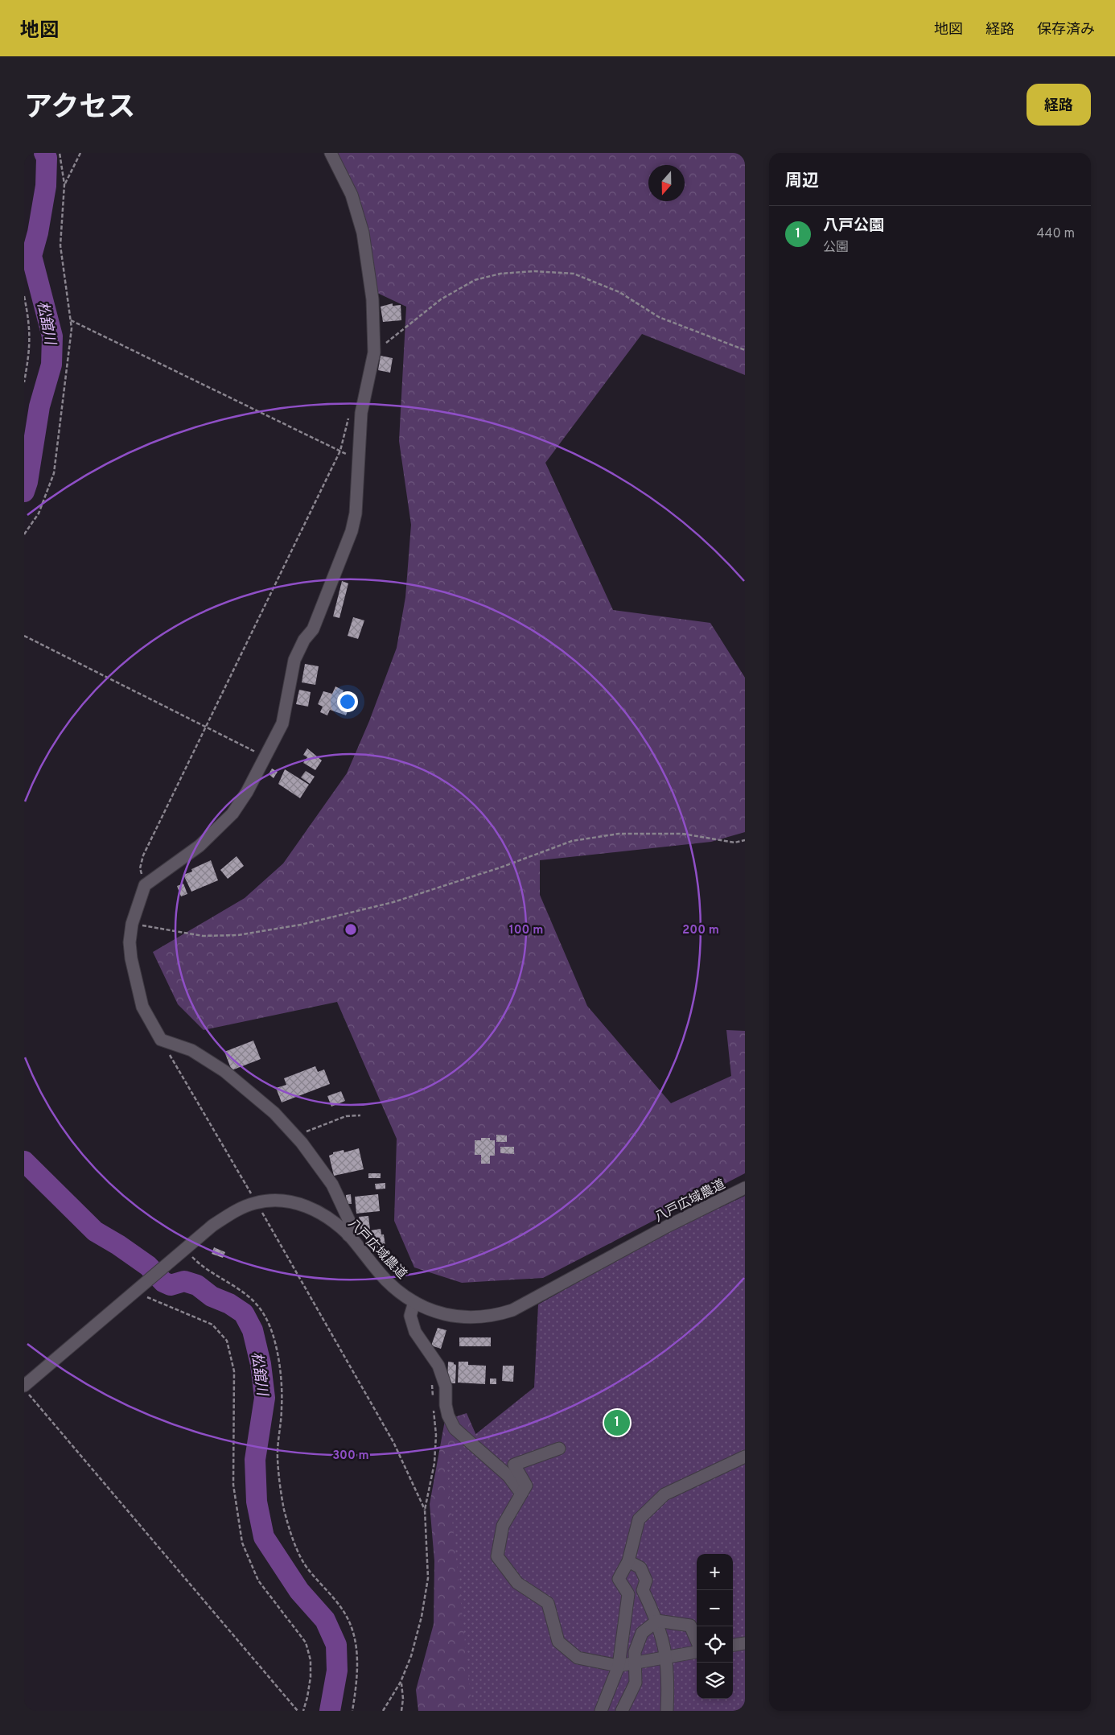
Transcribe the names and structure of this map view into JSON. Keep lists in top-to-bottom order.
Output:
{
  "streets": {
    "street": ["八戸広域農道"]
  },
  "water": ["松舘川"],
  "north": "bottom",
  "page": {
    "header": "地図",
    "nav": ["地図", "経路", "保存済み"],
    "title": "アクセス",
    "buttons": "経路",
    "heading": "周辺",
    "list": [
      {
        "mark": "1",
        "name": "八戸公園",
        "note": "公園",
        "value": "440 m"
      }
    ],
    "pins": "1",
    "map_buttons": ["+", "−"]
  },
  "rings": ["100 m", "200 m", "300 m"]
}
